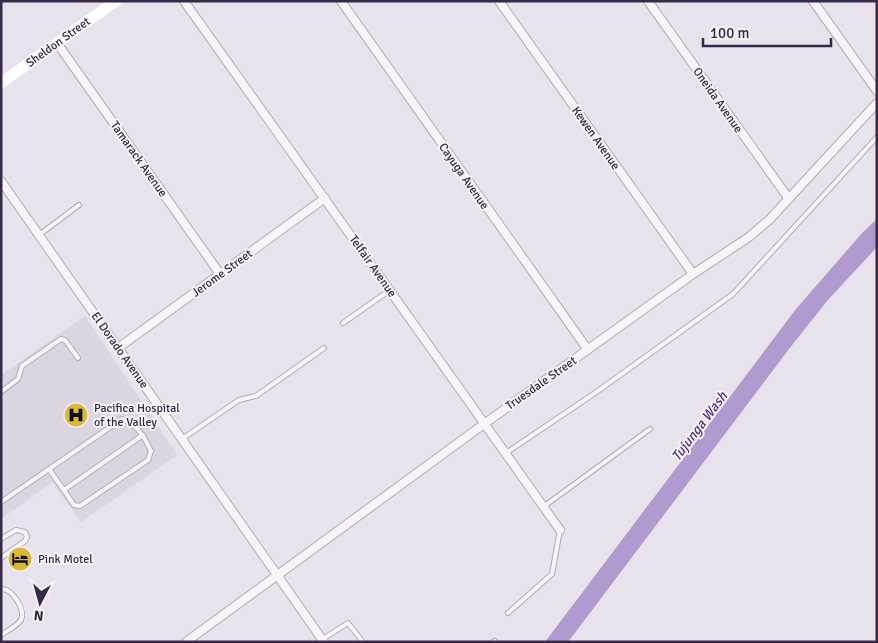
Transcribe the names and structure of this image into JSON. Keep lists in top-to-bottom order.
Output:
{
  "streets": {
    "main road": ["Sheldon Street"],
    "street": [
      "Oneida Avenue",
      "Kewen Avenue",
      "Tamarack Avenue",
      "Cayuga Avenue",
      "Telfair Avenue",
      "Jerome Street",
      "El Dorado Avenue",
      "Truesdale Street"
    ]
  },
  "crossings": [
    ["Sheldon Street", "Tamarack Avenue"],
    ["Oneida Avenue", "Truesdale Street"],
    ["Kewen Avenue", "Truesdale Street"],
    ["Tamarack Avenue", "Jerome Street"],
    ["Cayuga Avenue", "Truesdale Street"],
    ["Telfair Avenue", "Jerome Street"],
    ["Telfair Avenue", "Truesdale Street"],
    ["Jerome Street", "El Dorado Avenue"],
    ["El Dorado Avenue", "Truesdale Street"]
  ],
  "water": ["Tujunga Wash"],
  "places": {
    "hospital": ["Pacifica Hospital of the Valley"],
    "hotel": ["Pink Motel"]
  },
  "scale_bar": "100 m",
  "north": "bottom"
}
